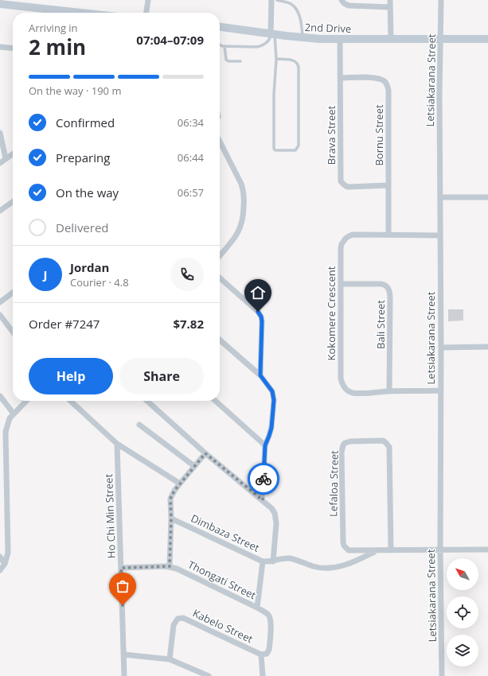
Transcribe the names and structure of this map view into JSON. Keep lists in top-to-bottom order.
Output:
{
  "streets": {
    "street": [
      "2nd Drive",
      "Letsiakarana Street",
      "Brava Street",
      "Bornu Street",
      "Kokomere Crescent",
      "Bali Street",
      "Lefaloa Street",
      "Ho Chi Min Street",
      "Dimbaza Street",
      "Thongati Street",
      "Kabelo Street"
    ]
  },
  "crossings": [
    ["2nd Drive", "Letsiakarana Street"],
    ["2nd Drive", "Brava Street"],
    ["Letsiakarana Street", "Kokomere Crescent"],
    ["Brava Street", "Bornu Street"],
    ["Bornu Street", "Kokomere Crescent"],
    ["Kokomere Crescent", "Bali Street"],
    ["Ho Chi Min Street", "Thongati Street"],
    ["Dimbaza Street", "Thongati Street"],
    ["Thongati Street", "Kabelo Street"]
  ],
  "north": "top left",
  "page": {
    "heading": ["2 min", "Arriving in", "07:04–07:09"],
    "panel": [
      "Jordan",
      "Courier · 4.8",
      "Order #7247",
      "$7.82"
    ],
    "bar": "On the way · 190 m",
    "list": [
      ["Confirmed", "06:34"],
      ["Preparing", "06:44"],
      ["On the way", "06:57"],
      "Delivered"
    ],
    "round": "J",
    "buttons": ["Help", "Share"]
  }
}
